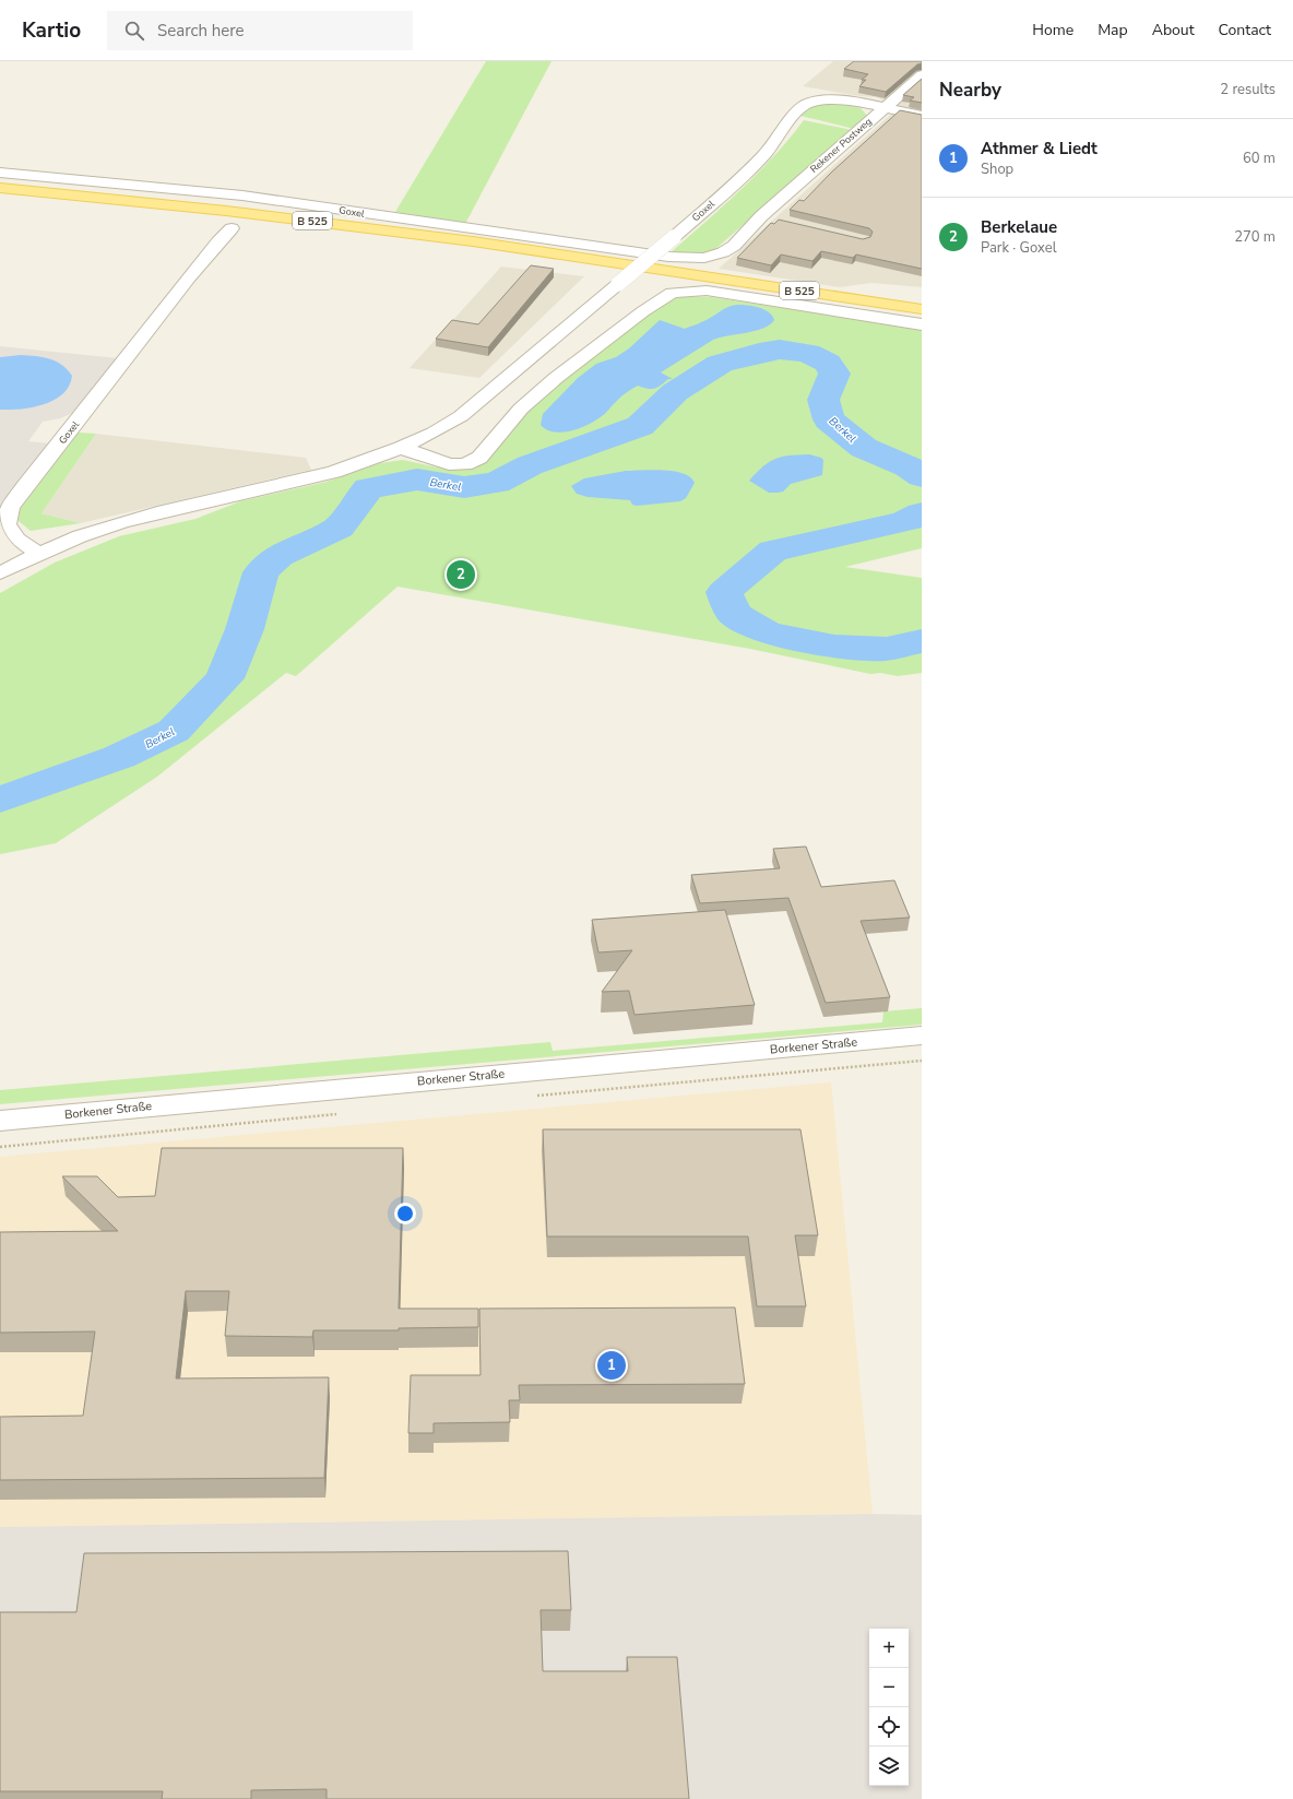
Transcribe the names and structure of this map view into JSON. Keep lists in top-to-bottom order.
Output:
{
  "streets": {
    "main road": ["B 525"],
    "street": ["Rekener Postweg", "Goxel", "Borkener Straße"]
  },
  "crossings": [
    ["Rekener Postweg", "Goxel"]
  ],
  "water": ["Berkel"],
  "page": {
    "header": "Kartio",
    "search": "Search here",
    "nav": [
      "Home",
      "Map",
      "About",
      "Contact"
    ],
    "heading": ["Nearby", "2 results"],
    "list": [
      {
        "mark": "1",
        "name": "Athmer & Liedt",
        "note": "Shop",
        "value": "60 m"
      },
      {
        "mark": "2",
        "name": "Berkelaue",
        "note": "Park · Goxel",
        "value": "270 m"
      }
    ],
    "pins": ["2", "1"],
    "map_buttons": ["+", "−"]
  }
}
